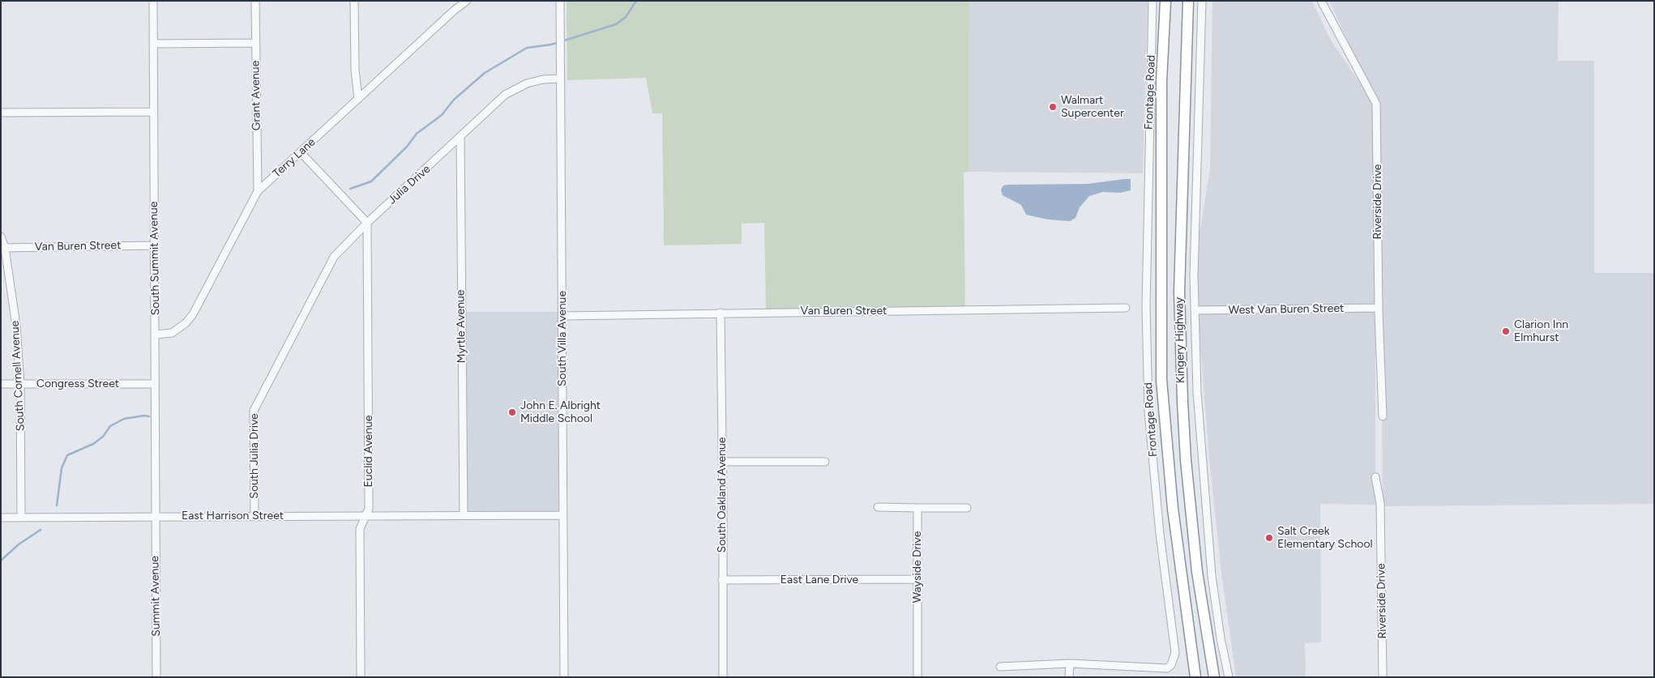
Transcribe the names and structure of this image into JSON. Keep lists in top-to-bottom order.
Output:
{
  "streets": {
    "highway": ["Kingery Highway"],
    "street": [
      "Frontage Road",
      "Grant Avenue",
      "Terry Lane",
      "Julia Drive",
      "Riverside Drive",
      "Van Buren Street",
      "South Summit Avenue",
      "West Van Buren Street",
      "Myrtle Avenue",
      "South Villa Avenue",
      "South Cornell Avenue",
      "Congress Street",
      "Euclid Avenue",
      "South Julia Drive",
      "South Oakland Avenue",
      "East Harrison Street",
      "Wayside Drive",
      "East Lane Drive",
      "Summit Avenue"
    ]
  },
  "crossings": [
    ["Grant Avenue", "Terry Lane"],
    ["Terry Lane", "South Summit Avenue"],
    ["Julia Drive", "Myrtle Avenue"],
    ["Julia Drive", "South Villa Avenue"],
    ["Julia Drive", "Euclid Avenue"],
    ["Julia Drive", "South Julia Drive"],
    ["Riverside Drive", "West Van Buren Street"],
    ["Van Buren Street", "South Summit Avenue"],
    ["Van Buren Street", "South Villa Avenue"],
    ["Van Buren Street", "South Cornell Avenue"],
    ["Van Buren Street", "South Oakland Avenue"],
    ["South Summit Avenue", "Congress Street"],
    ["South Summit Avenue", "East Harrison Street"],
    ["South Summit Avenue", "Summit Avenue"],
    ["Myrtle Avenue", "East Harrison Street"],
    ["South Villa Avenue", "East Harrison Street"],
    ["South Cornell Avenue", "Congress Street"],
    ["South Cornell Avenue", "East Harrison Street"],
    ["Euclid Avenue", "East Harrison Street"],
    ["South Julia Drive", "East Harrison Street"],
    ["South Oakland Avenue", "East Lane Drive"],
    ["East Harrison Street", "Summit Avenue"],
    ["Wayside Drive", "East Lane Drive"]
  ],
  "places": [
    "Walmart Supercenter",
    "Clarion Inn Elmhurst",
    "John E. Albright Middle School",
    "Salt Creek Elementary School"
  ]
}
